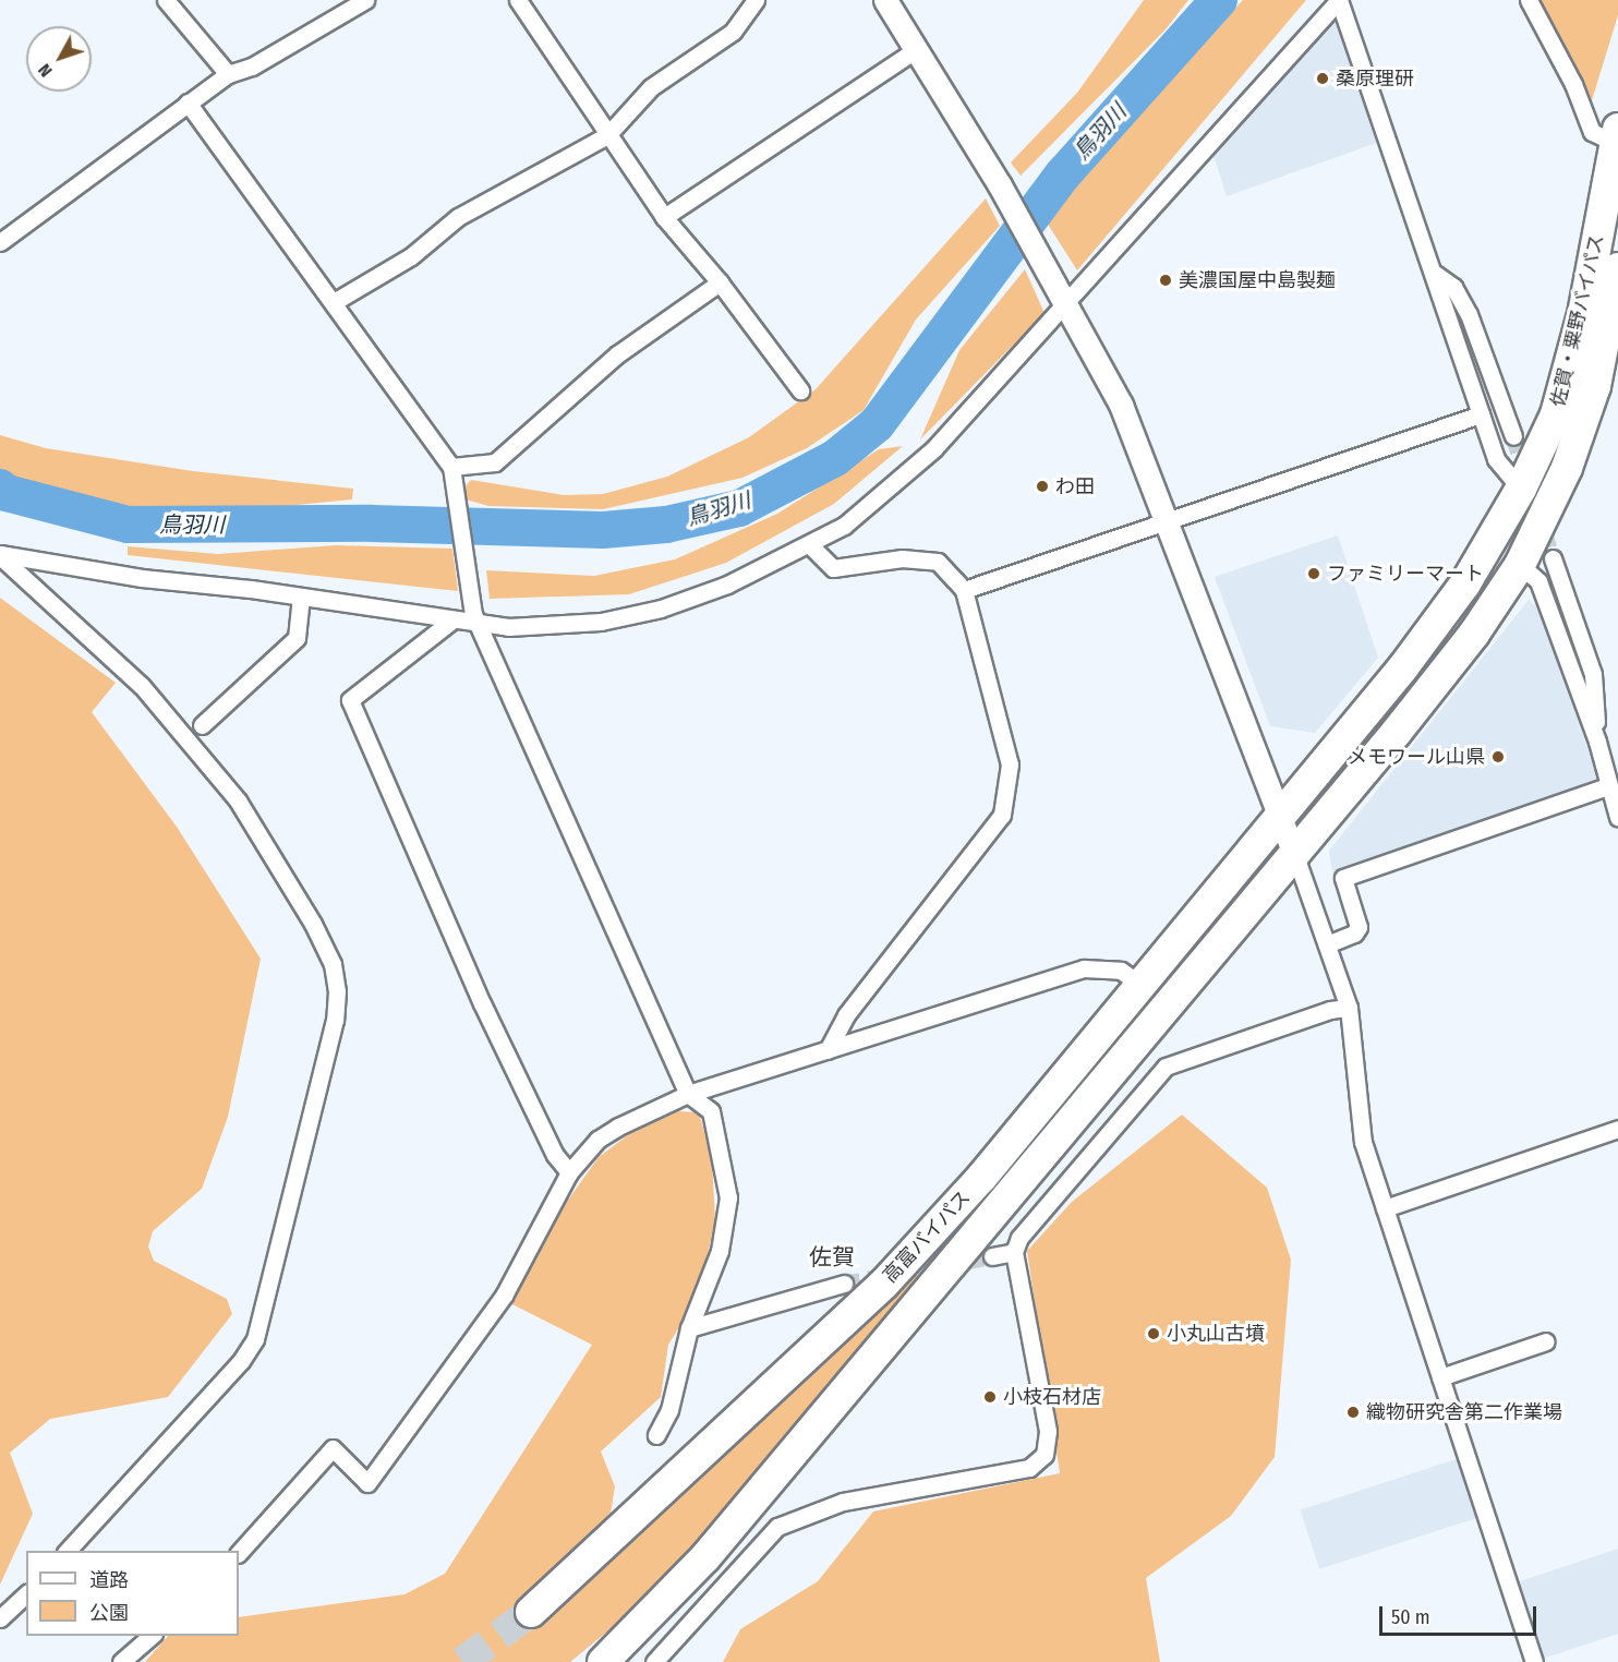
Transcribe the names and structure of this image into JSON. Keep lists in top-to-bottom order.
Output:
{
  "streets": {
    "highway": ["佐賀・粟野バイパス", "高富バイパス"]
  },
  "crossings": [
    ["佐賀・粟野バイパス", "高富バイパス"]
  ],
  "districts": ["佐賀"],
  "water": ["鳥羽川"],
  "places": [
    "桑原理研",
    "美濃国屋中島製麺",
    "わ田",
    "ファミリーマート",
    "メモワール山県",
    "小丸山古墳",
    "小枝石材店",
    "織物研究舎第二作業場"
  ],
  "legend": ["道路", "公園"],
  "scale_bar": "50 m",
  "north": "bottom left"
}
